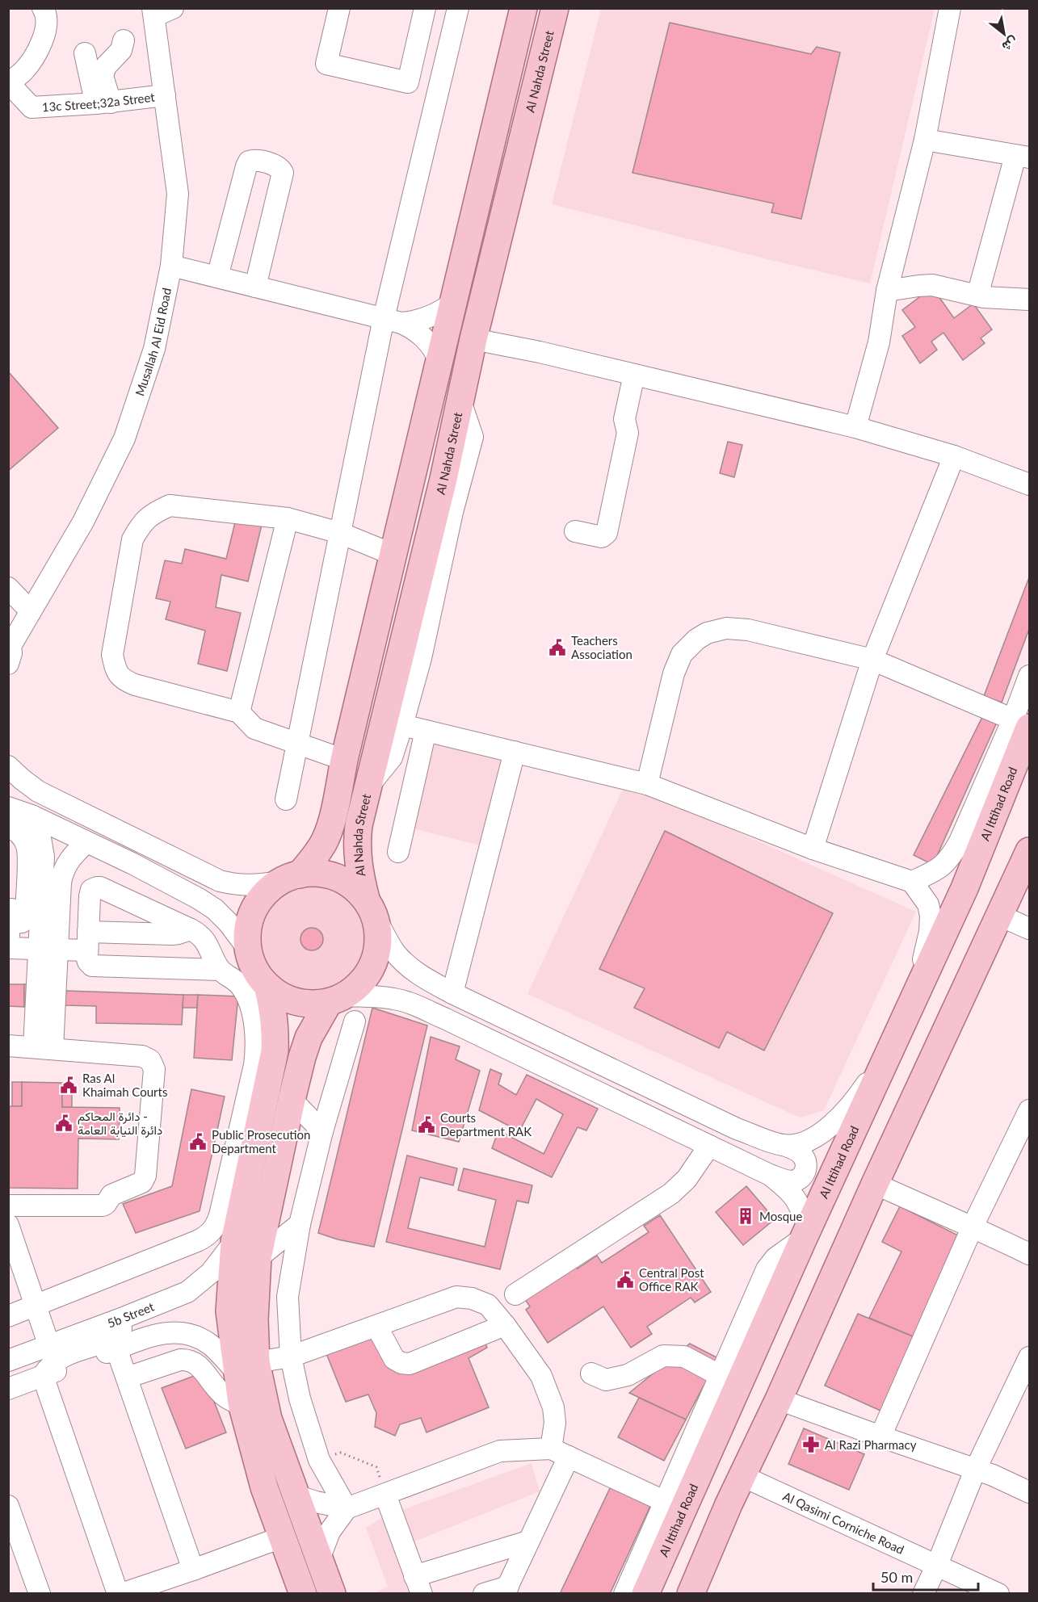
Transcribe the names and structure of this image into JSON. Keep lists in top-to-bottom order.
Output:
{
  "streets": {
    "main road": ["Al Nahda Street", "Al Ittihad Road"],
    "street": [
      "13c Street;32a Street",
      "Musallah Al Eid Road",
      "5b Street",
      "Al Qasimi Corniche Road"
    ]
  },
  "crossings": [
    ["13c Street;32a Street", "Musallah Al Eid Road"]
  ],
  "places": {
    "public building": [
      "Teachers Association",
      "Ras Al Khaimah Courts",
      "دائرة المحاكم - دائرة النيابة العامة",
      "Courts Department RAK",
      "Public Prosecution Department",
      "Central Post Office RAK"
    ],
    "building": ["Mosque"],
    "pharmacy": ["Al Razi Pharmacy"]
  },
  "scale_bar": "50 m",
  "north": "bottom right"
}
